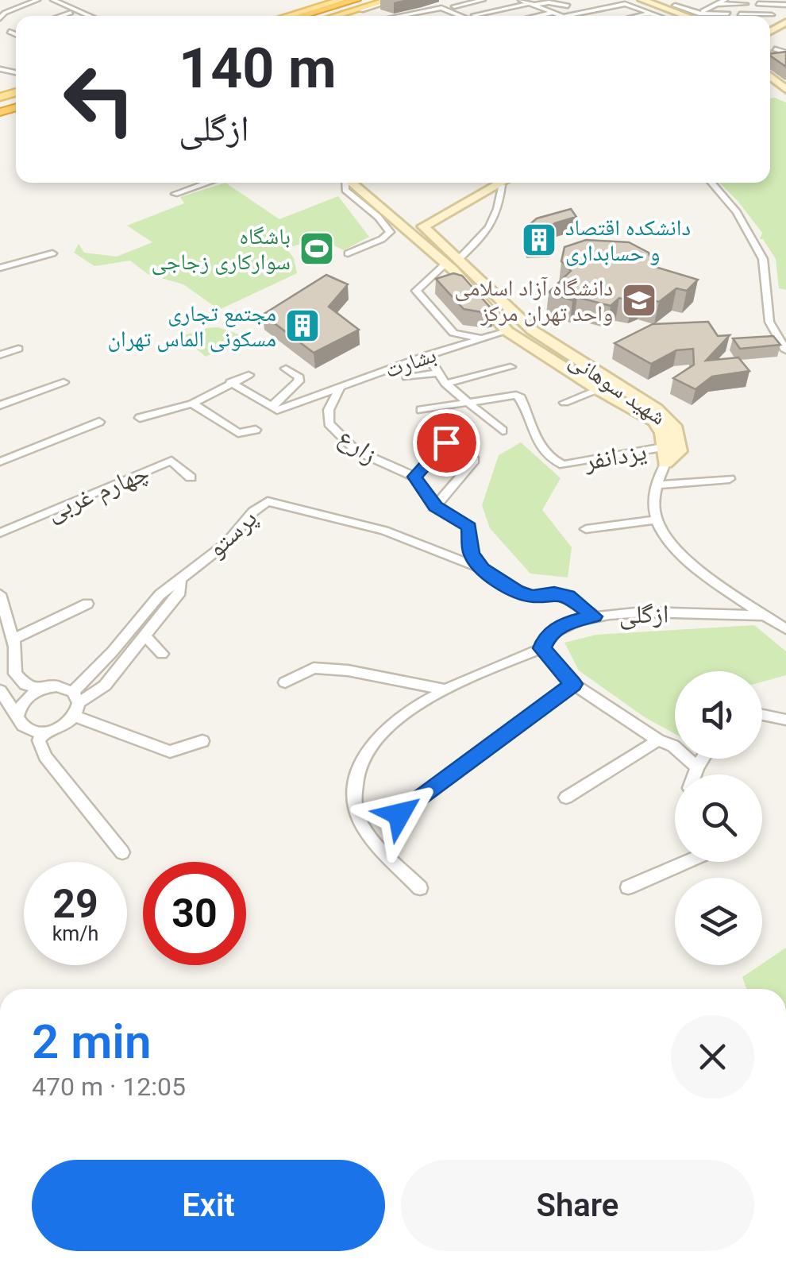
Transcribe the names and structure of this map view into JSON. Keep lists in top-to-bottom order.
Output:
{
  "streets": {
    "main road": ["شهید سوهانی"],
    "street": [
      "بشارت",
      "زارع",
      "یزدانفر",
      "چهارم غربی",
      "پرستو",
      "ازگلی"
    ]
  },
  "crossings": [
    ["بشارت", "شهید سوهانی"],
    ["بشارت", "زارع"],
    ["شهید سوهانی", "یزدانفر"]
  ],
  "places": {
    "building": ["دانشکده اقتصاد و حسابداری", "مجتمع تجاری مسکونی الماس تهران"],
    "sports": ["باشگاه سواركاری زجاجی"],
    "school or university": ["دانشگاه آزاد اسلامی واحد تهران مرکز"]
  },
  "page": {
    "turn": ["140 m", "ازگلی"],
    "speed": "29 km/h",
    "limit": "30",
    "heading": ["2 min", "470 m · 12:05"],
    "buttons": ["Exit", "Share"]
  }
}
